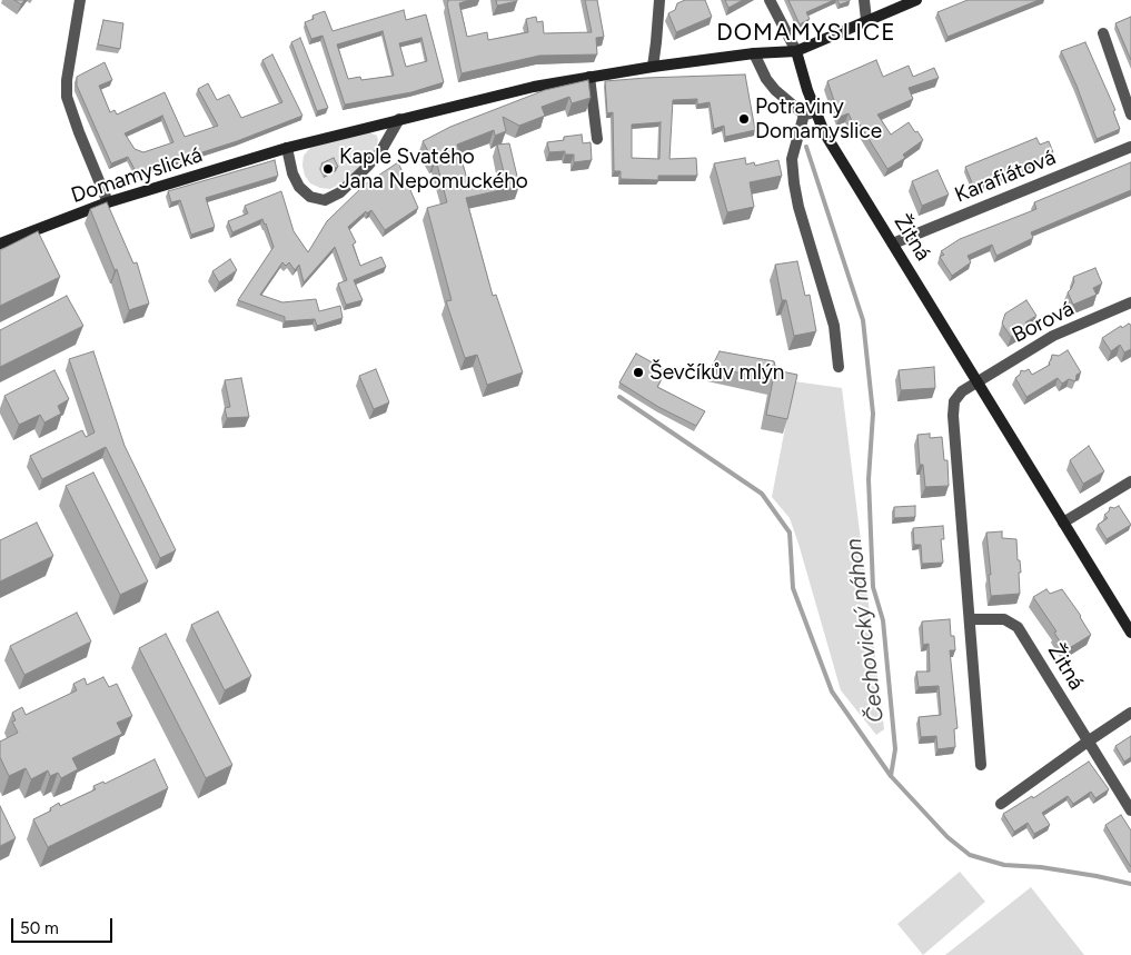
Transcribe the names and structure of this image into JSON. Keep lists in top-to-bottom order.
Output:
{
  "streets": {
    "street": [
      "Domamyslická",
      "Karafiátová",
      "Žitná",
      "Borová"
    ]
  },
  "crossings": [
    ["Domamyslická", "Žitná"],
    ["Karafiátová", "Žitná"],
    ["Žitná", "Borová"]
  ],
  "districts": ["DOMAMYSLICE"],
  "water": ["Čechovický náhon"],
  "places": ["Potraviny Domamyslice", "Kaple Svatého Jana Nepomuckého", "Ševčíkův mlýn"],
  "scale_bar": "50 m"
}
